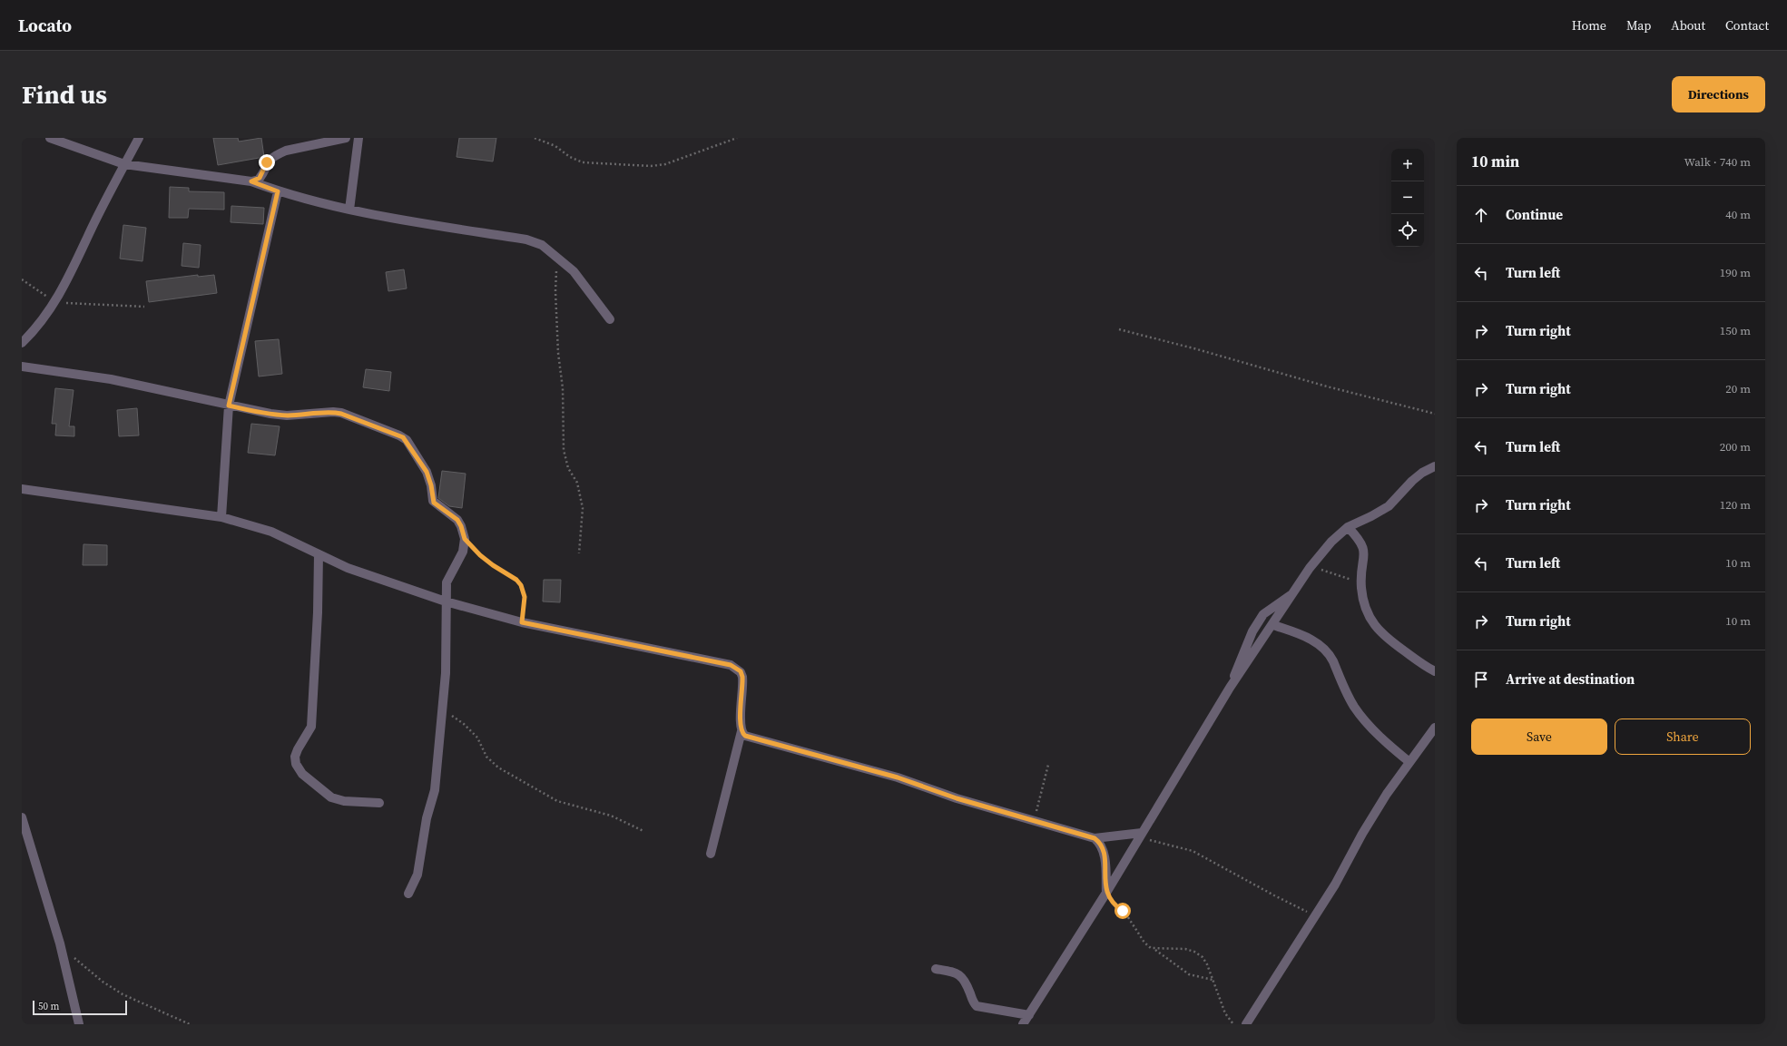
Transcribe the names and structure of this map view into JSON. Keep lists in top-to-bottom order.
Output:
{
  "scale_bar": "50 m",
  "page": {
    "header": "Locato",
    "nav": [
      "Home",
      "Map",
      "About",
      "Contact"
    ],
    "buttons": [
      "Directions",
      ["Save", "Share"]
    ],
    "title": "Find us",
    "heading": ["10 min", "Walk · 740 m"],
    "map_buttons": ["+", "−"],
    "list": [
      ["Continue", "40 m"],
      ["Turn left", "190 m"],
      ["Turn right", "150 m"],
      ["Turn right", "20 m"],
      ["Turn left", "200 m"],
      ["Turn right", "120 m"],
      ["Turn left", "10 m"],
      ["Turn right", "10 m"],
      "Arrive at destination"
    ],
    "scale": "50 m"
  }
}
